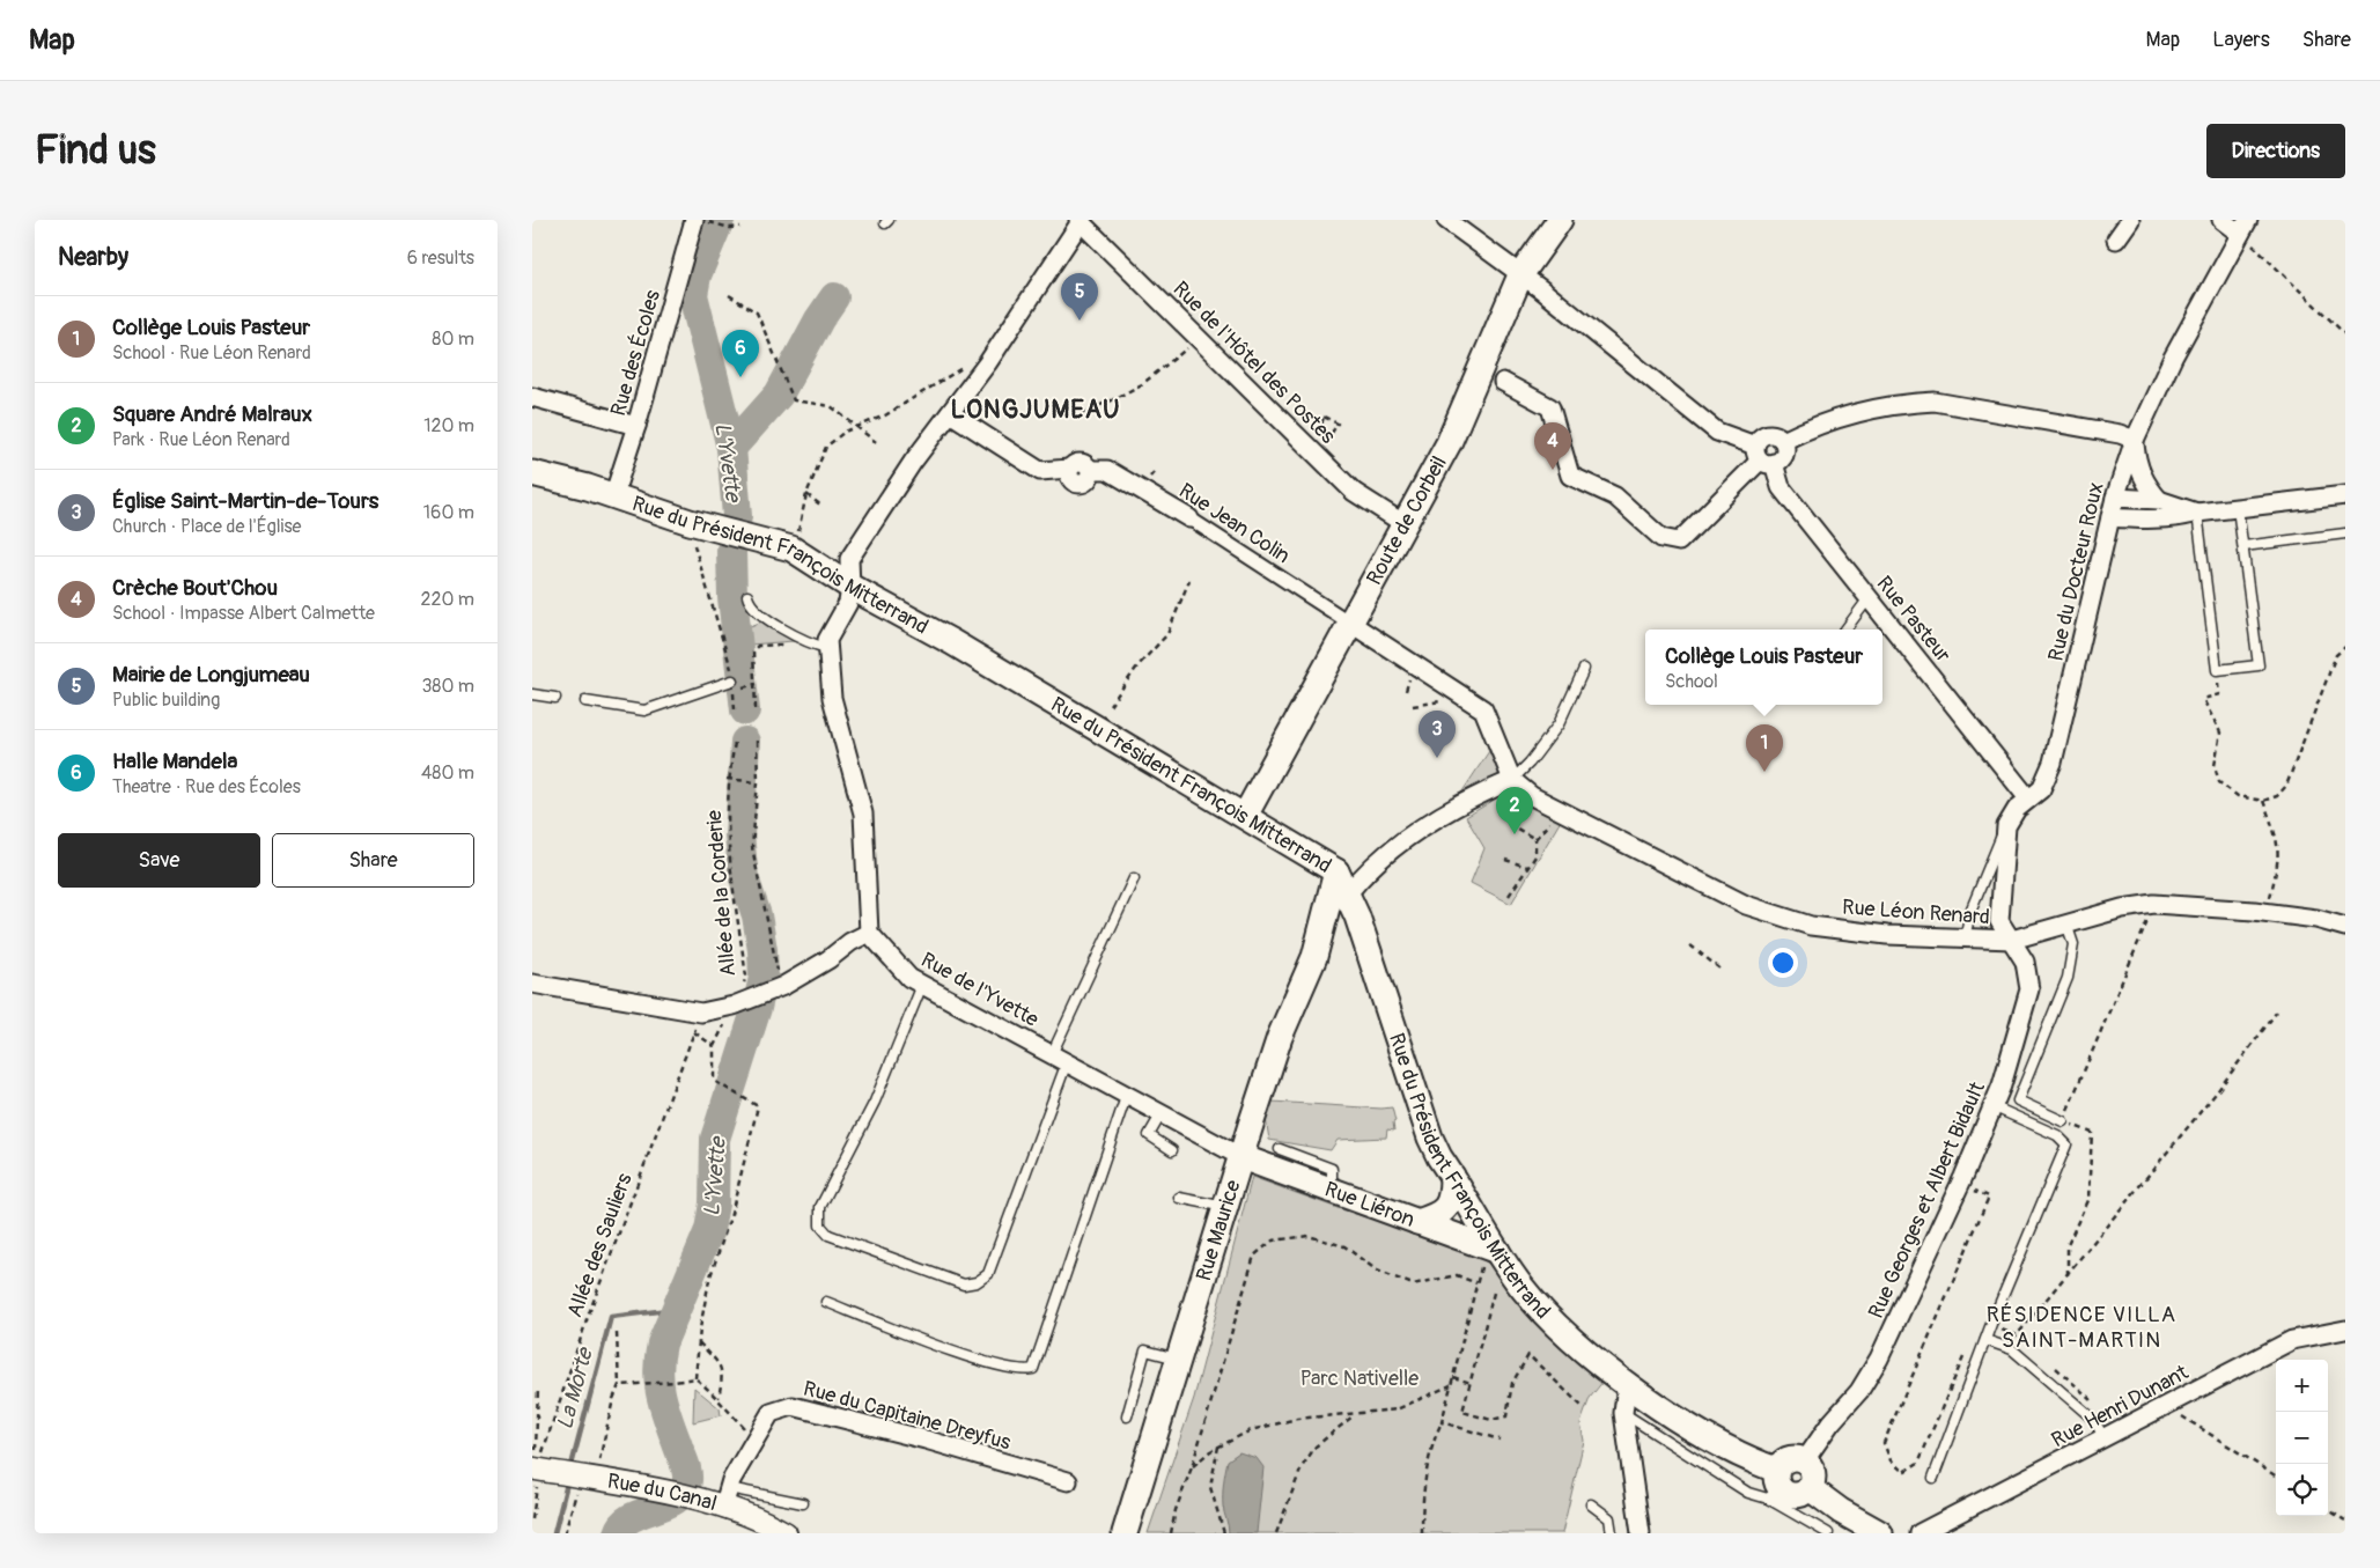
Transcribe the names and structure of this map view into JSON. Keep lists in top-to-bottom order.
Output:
{
  "streets": {
    "main road": [
      "Route de Corbeil",
      "Rue du Président François Mitterrand",
      "Rue Liéron",
      "Rue Maurice"
    ],
    "street": [
      "Rue des Écoles",
      "Rue de l'Hôtel des Postes",
      "Rue Jean Colin",
      "Rue du Docteur Roux",
      "Rue Pasteur",
      "Rue Léon Renard",
      "Rue de l'Yvette",
      "Rue Georges et Albert Bidault",
      "Rue Henri Dunant",
      "Rue du Capitaine Dreyfus",
      "Rue du Canal"
    ],
    "path": ["Allée de la Corderie", "Allée des Sauliers"]
  },
  "crossings": [
    ["Rue des Écoles", "Rue du Président François Mitterrand"],
    ["Rue de l'Hôtel des Postes", "Route de Corbeil"],
    ["Route de Corbeil", "Rue Jean Colin"],
    ["Route de Corbeil", "Rue du Président François Mitterrand"],
    ["Rue du Président François Mitterrand", "Rue Georges et Albert Bidault"],
    ["Rue du Président François Mitterrand", "Rue Liéron"],
    ["Rue du Président François Mitterrand", "Rue Maurice"],
    ["Rue du Docteur Roux", "Rue Pasteur"],
    ["Rue Léon Renard", "Rue Georges et Albert Bidault"],
    ["Rue de l'Yvette", "Rue Liéron"],
    ["Rue de l'Yvette", "Rue Maurice"],
    ["Rue Liéron", "Rue Maurice"],
    ["Allée des Sauliers", "Rue du Canal"],
    ["Rue du Capitaine Dreyfus", "Rue du Canal"]
  ],
  "districts": ["LONGJUMEAU", "RÉSIDENCE VILLA SAINT-MARTIN"],
  "water": ["L'Yvette", "La Morte"],
  "parks": ["Parc Nativelle"],
  "page": {
    "header": "Map",
    "nav": ["Map", "Layers", "Share"],
    "buttons": [
      "Directions",
      ["Save", "Share"]
    ],
    "title": "Find us",
    "heading": ["Nearby", "6 results"],
    "pins": [
      "5",
      "6",
      "4",
      "3",
      "1",
      "2"
    ],
    "list": [
      {
        "mark": "1",
        "name": "Collège Louis Pasteur",
        "note": "School · Rue Léon Renard",
        "value": "80 m"
      },
      {
        "mark": "2",
        "name": "Square André Malraux",
        "note": "Park · Rue Léon Renard",
        "value": "120 m"
      },
      {
        "mark": "3",
        "name": "Église Saint-Martin-de-Tours",
        "note": "Church · Place de l'Église",
        "value": "160 m"
      },
      {
        "mark": "4",
        "name": "Crèche Bout'Chou",
        "note": "School · Impasse Albert Calmette",
        "value": "220 m"
      },
      {
        "mark": "5",
        "name": "Mairie de Longjumeau",
        "note": "Public building",
        "value": "380 m"
      },
      {
        "mark": "6",
        "name": "Halle Mandela",
        "note": "Theatre · Rue des Écoles",
        "value": "480 m"
      }
    ],
    "popup": ["Collège Louis Pasteur", "School"],
    "map_buttons": ["+", "−"]
  }
}
